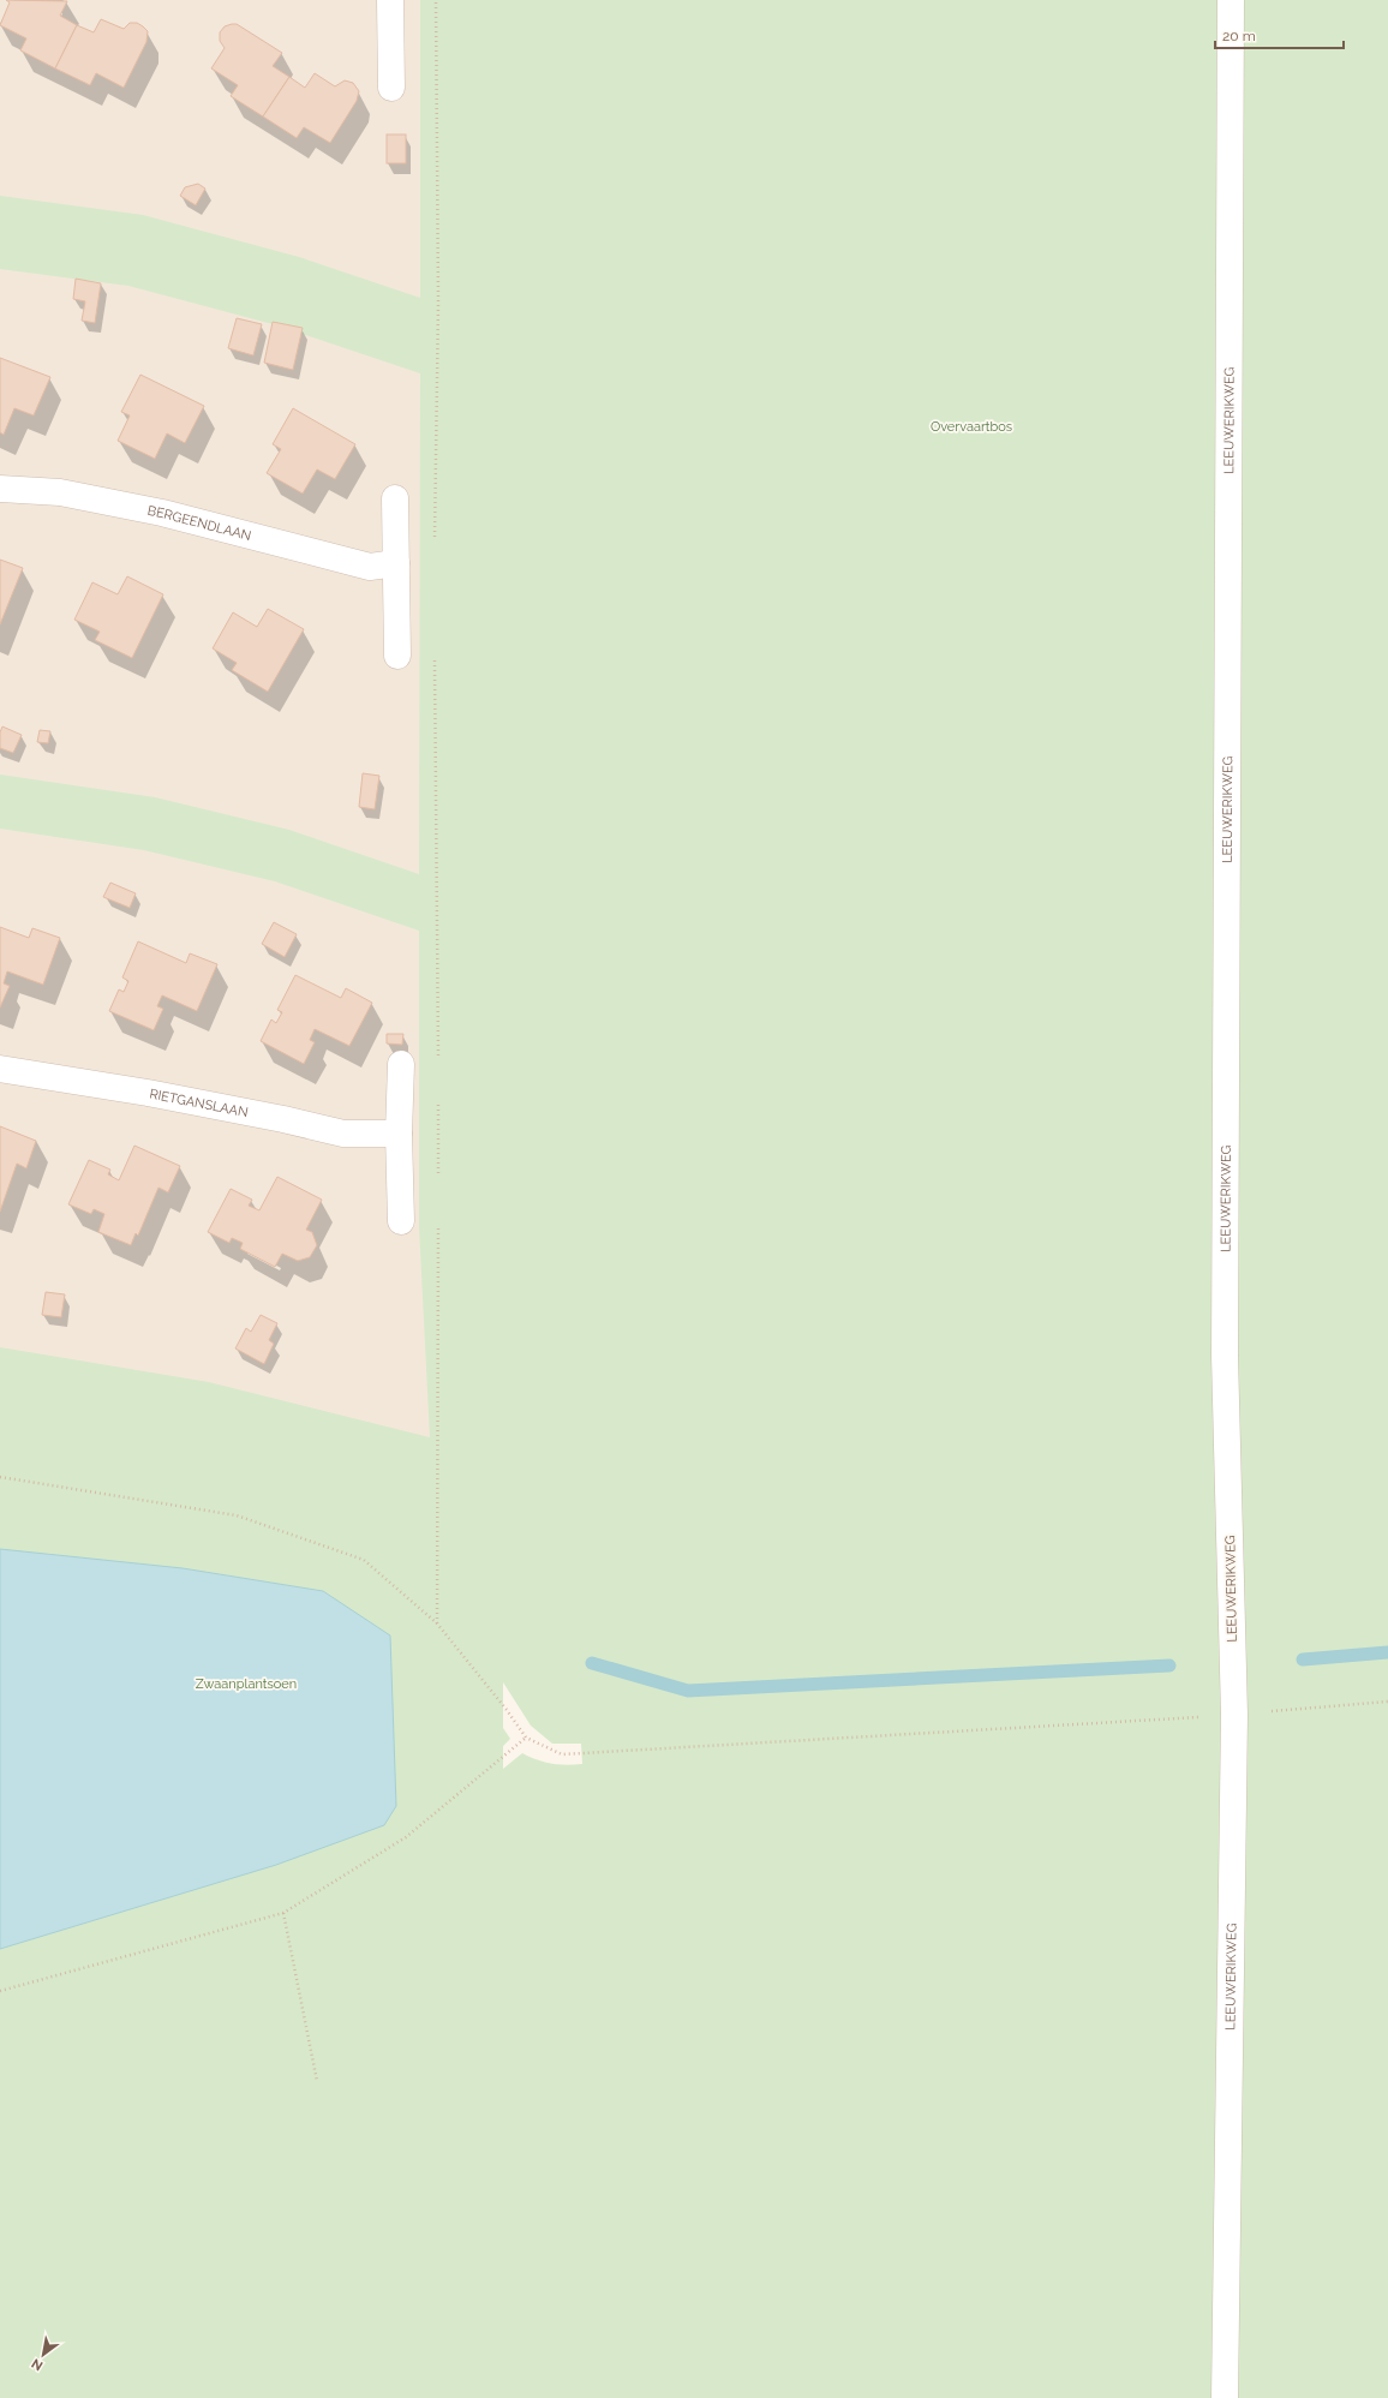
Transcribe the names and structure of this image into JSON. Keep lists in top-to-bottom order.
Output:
{
  "streets": {
    "street": ["LEEUWERIKWEG", "BERGEENDLAAN", "RIETGANSLAAN"]
  },
  "parks": ["Overvaartbos", "Zwaanplantsoen"],
  "scale_bar": "20 m",
  "north": "bottom left"
}
